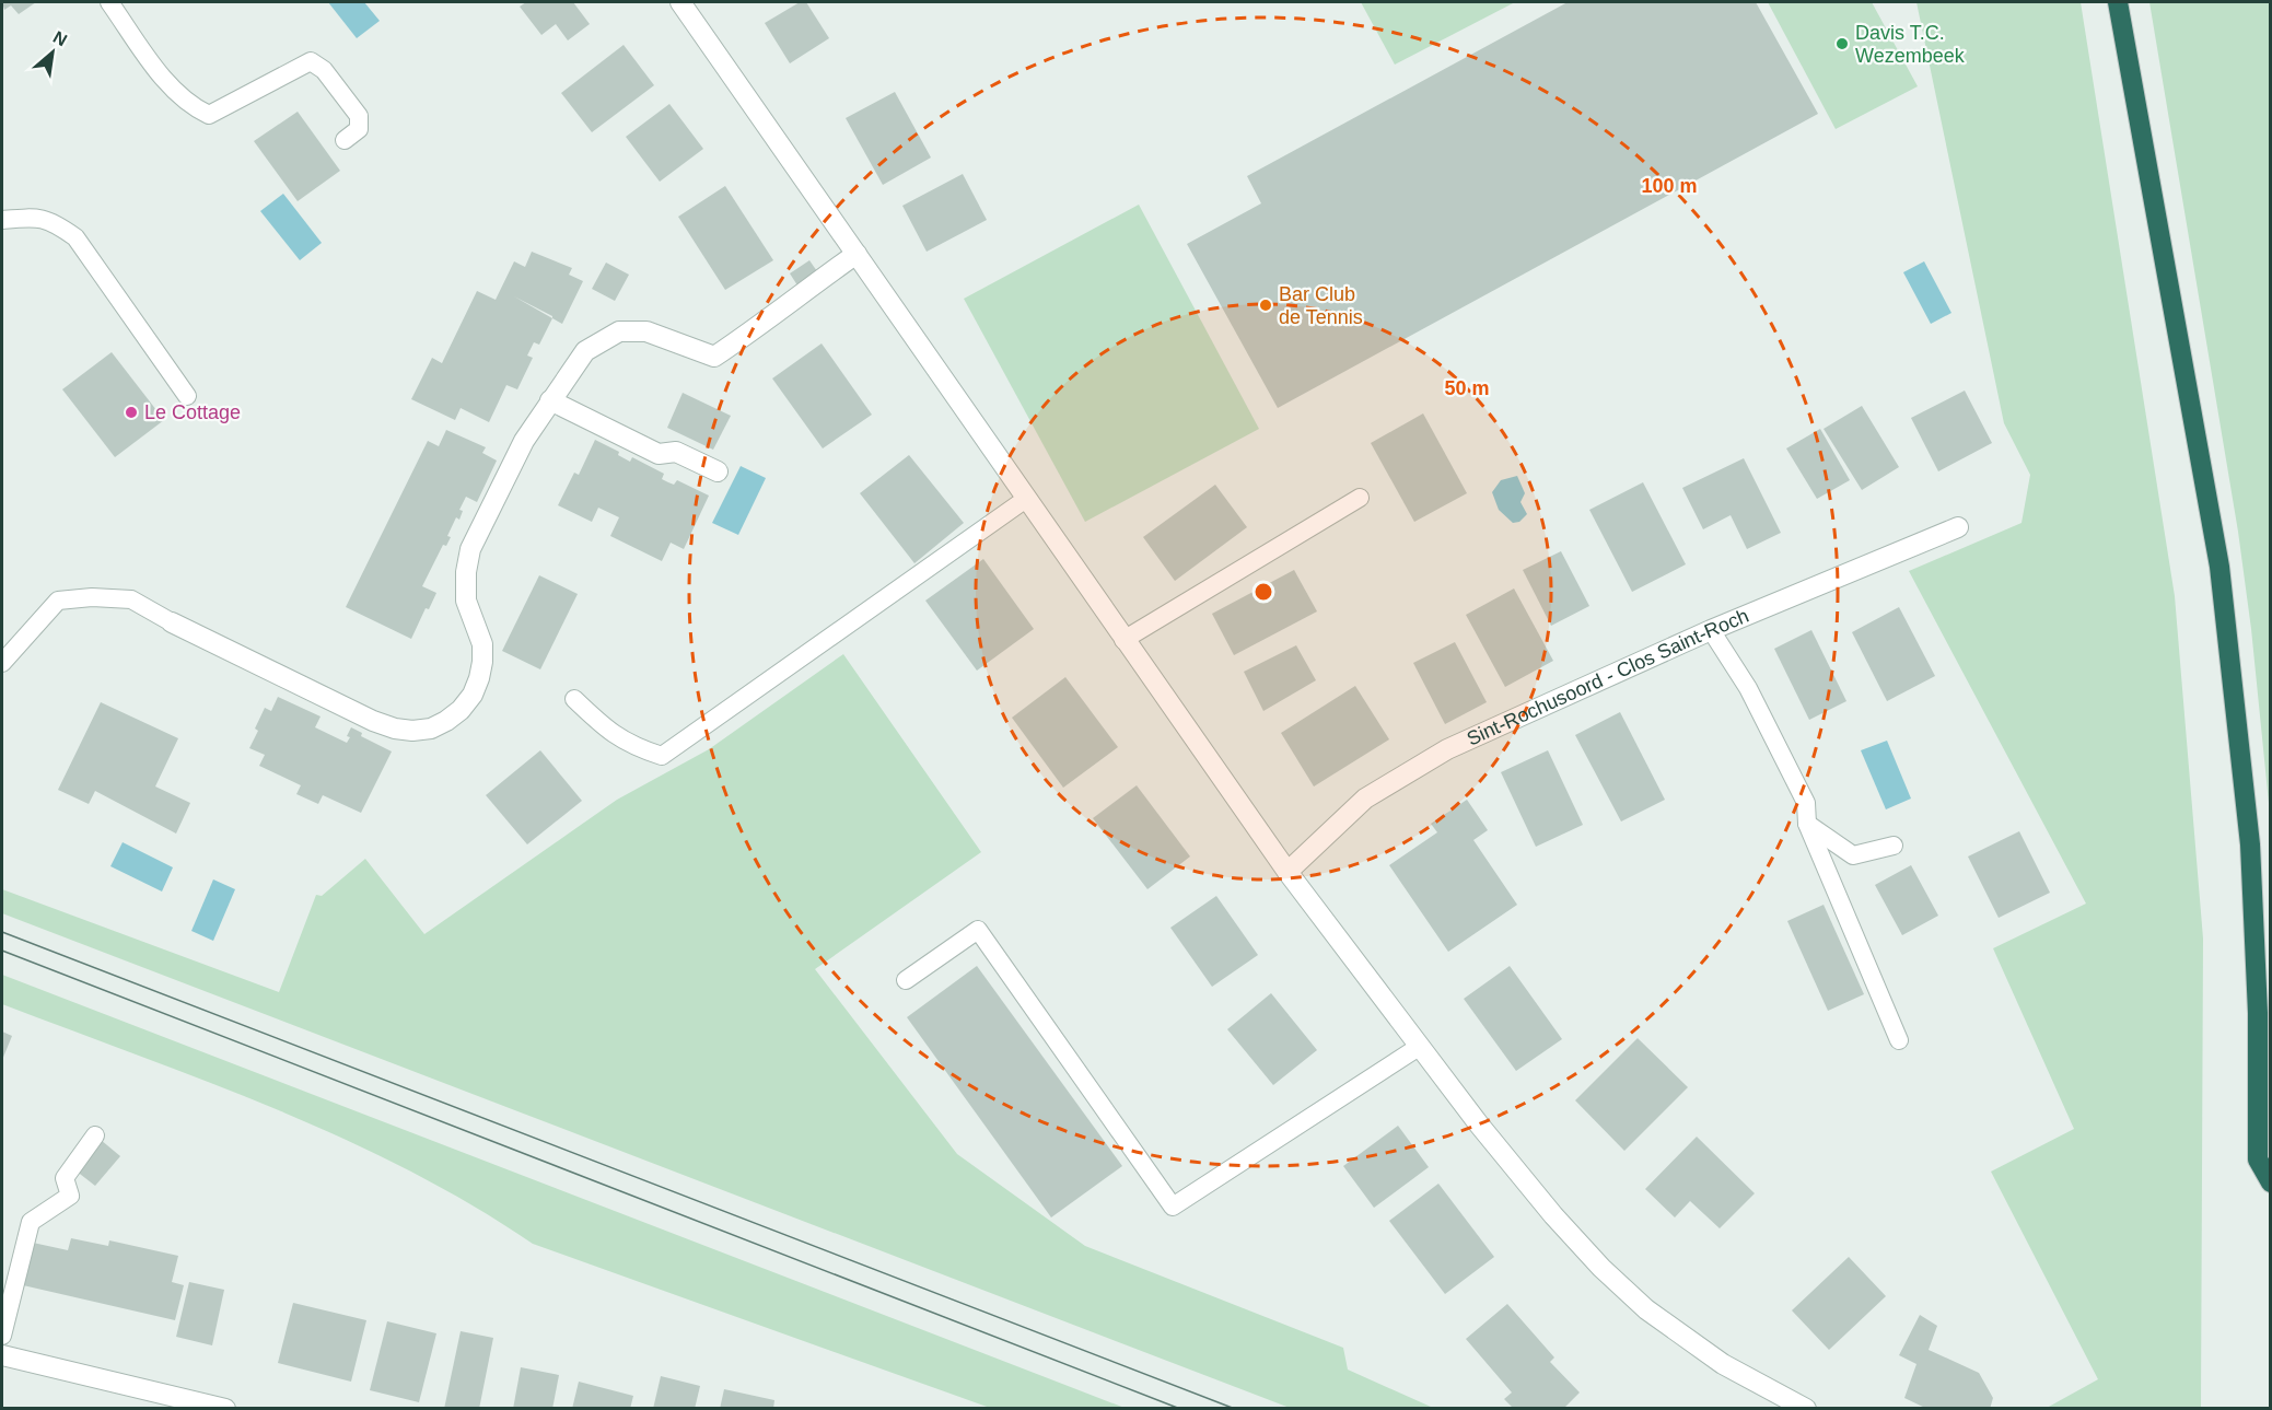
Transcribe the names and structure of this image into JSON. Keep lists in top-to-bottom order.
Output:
{
  "streets": {
    "street": ["Sint-Rochusoord - Clos Saint-Roch"]
  },
  "places": ["Davis T.C. Wezembeek", "Bar Club de Tennis", "Le Cottage"],
  "north": "top right",
  "rings": ["100 m", "50 m"]
}
